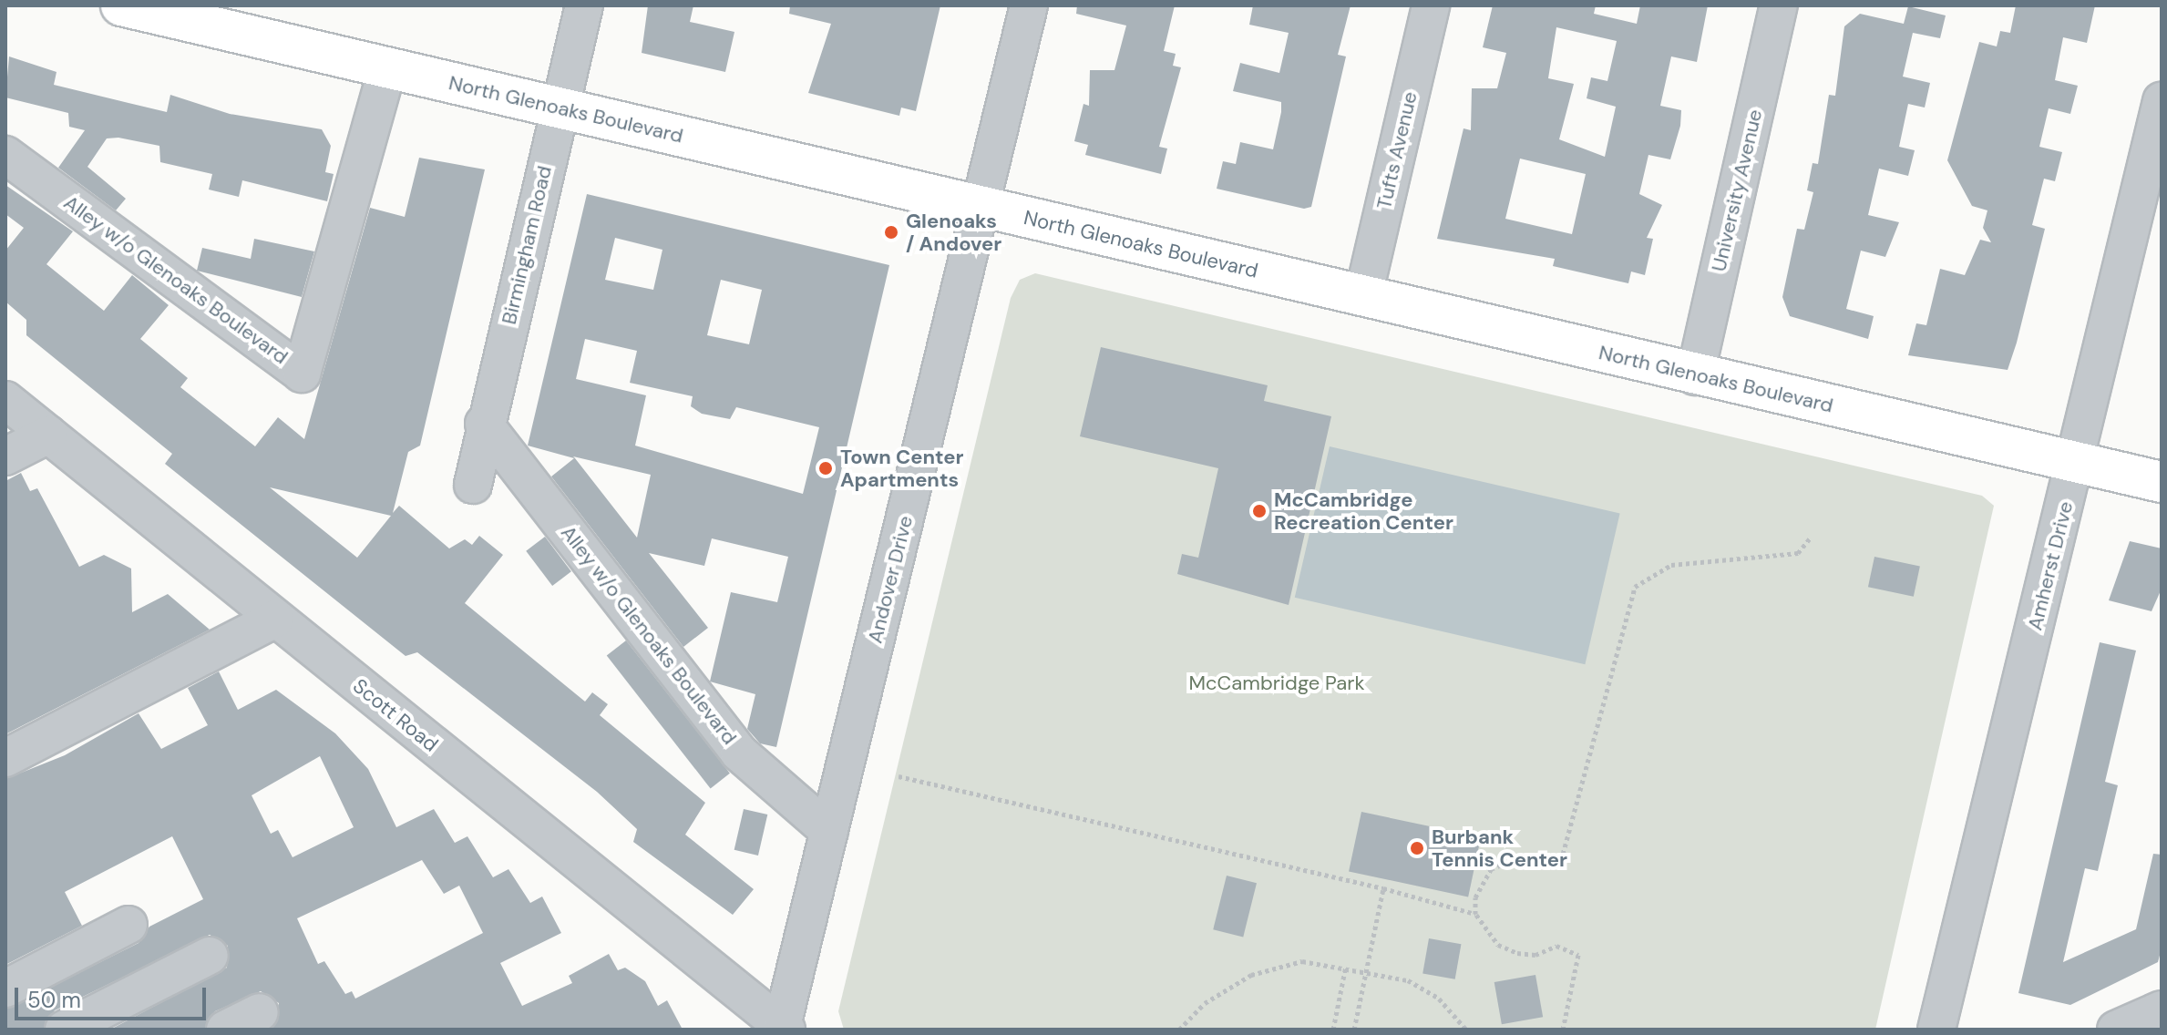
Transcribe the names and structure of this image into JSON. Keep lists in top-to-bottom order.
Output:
{
  "streets": {
    "main road": ["North Glenoaks Boulevard"],
    "street": [
      "Tufts Avenue",
      "University Avenue",
      "Birmingham Road",
      "Alley w/o Glenoaks Boulevard",
      "Amherst Drive",
      "Andover Drive",
      "Scott Road"
    ]
  },
  "crossings": [
    ["North Glenoaks Boulevard", "Tufts Avenue"],
    ["North Glenoaks Boulevard", "University Avenue"],
    ["North Glenoaks Boulevard", "Birmingham Road"],
    ["North Glenoaks Boulevard", "Alley w/o Glenoaks Boulevard"],
    ["North Glenoaks Boulevard", "Amherst Drive"],
    ["North Glenoaks Boulevard", "Andover Drive"],
    ["Birmingham Road", "Alley w/o Glenoaks Boulevard"],
    ["Alley w/o Glenoaks Boulevard", "Andover Drive"],
    ["Andover Drive", "Scott Road"]
  ],
  "parks": ["McCambridge Park"],
  "places": [
    "Glenoaks / Andover",
    "Town Center Apartments",
    "McCambridge Recreation Center",
    "Burbank Tennis Center"
  ],
  "scale_bar": "50 m"
}
